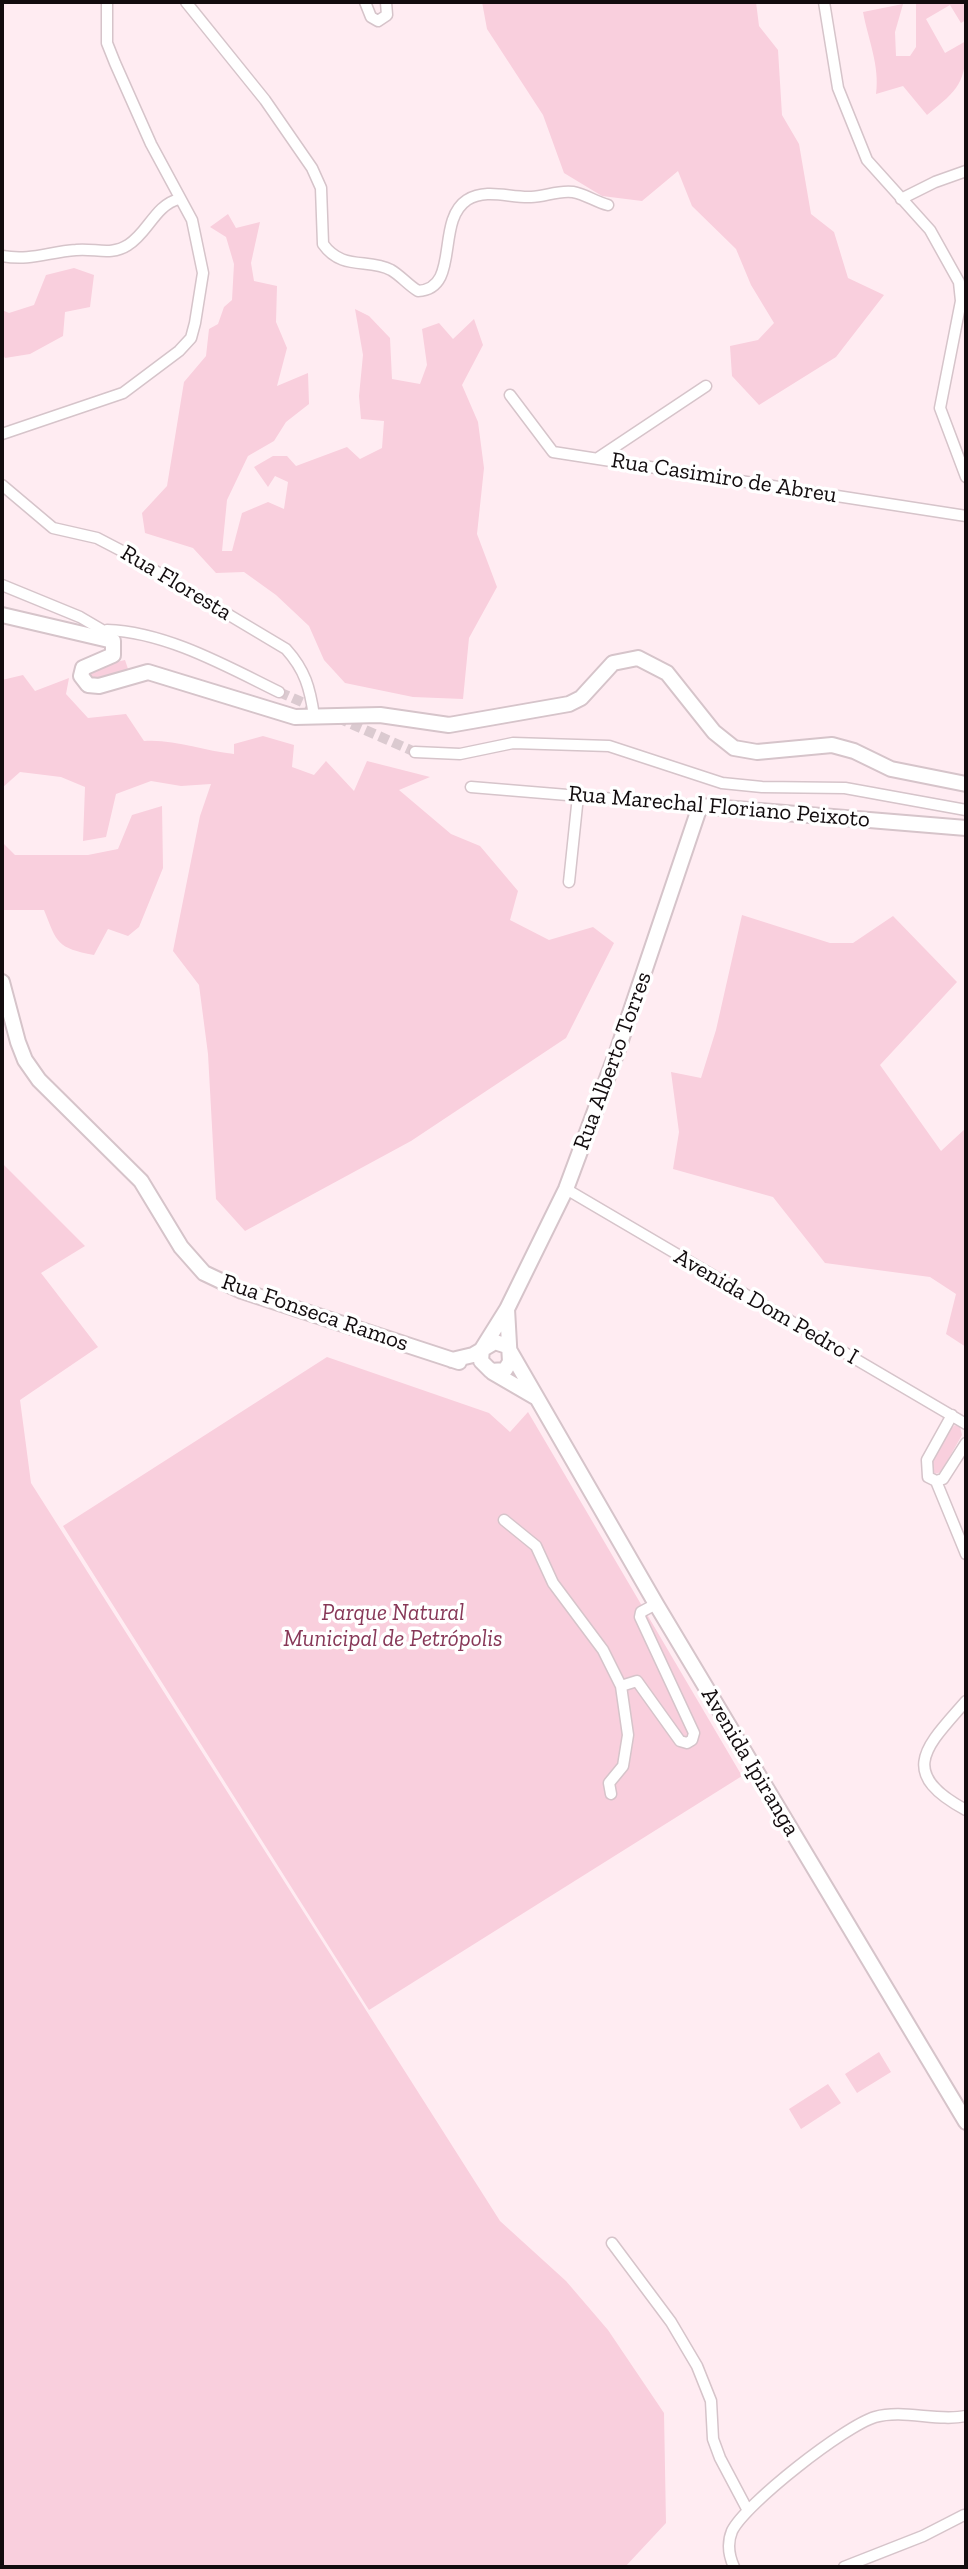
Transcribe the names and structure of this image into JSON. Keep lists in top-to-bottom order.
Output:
{
  "streets": {
    "main road": [
      "Rua Marechal Floriano Peixoto",
      "Rua Alberto Torres",
      "Rua Fonseca Ramos",
      "Avenida Ipiranga"
    ],
    "street": ["Rua Casimiro de Abreu", "Rua Floresta", "Avenida Dom Pedro I"]
  },
  "crossings": [
    ["Rua Marechal Floriano Peixoto", "Rua Alberto Torres"],
    ["Rua Alberto Torres", "Avenida Dom Pedro I"],
    ["Rua Alberto Torres", "Rua Fonseca Ramos"],
    ["Rua Alberto Torres", "Avenida Ipiranga"],
    ["Rua Fonseca Ramos", "Avenida Ipiranga"]
  ],
  "parks": ["Parque Natural Municipal de Petrópolis"]
}
